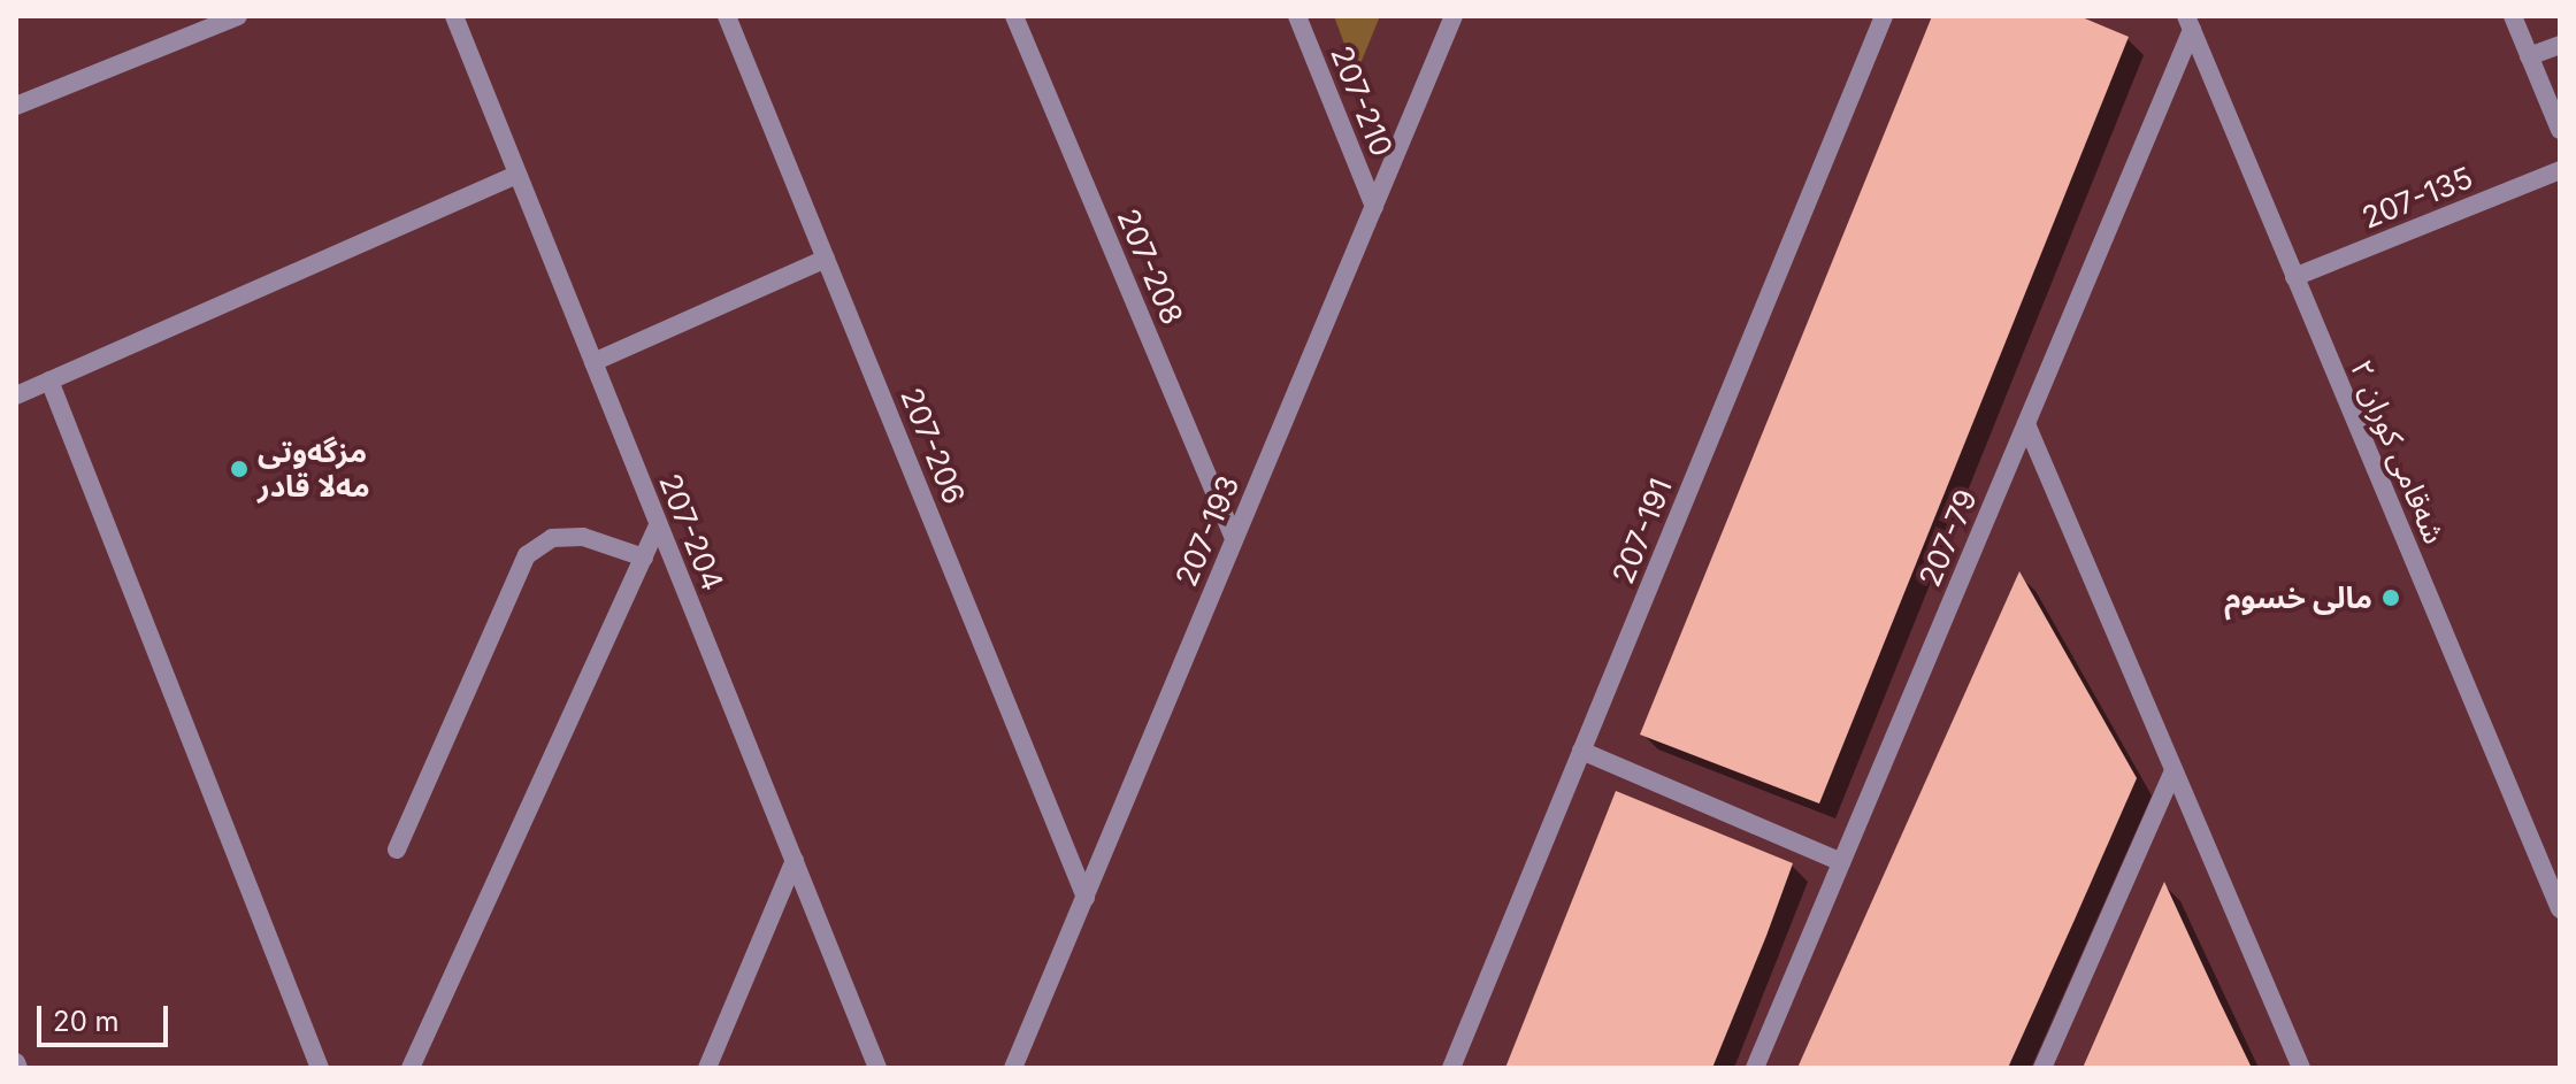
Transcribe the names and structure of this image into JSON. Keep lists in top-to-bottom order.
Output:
{
  "streets": {
    "street": [
      "207-210",
      "207-135",
      "207-208",
      "207-206",
      "شەقامی کوران ٢",
      "207-193",
      "207-191",
      "207-204",
      "207-79"
    ]
  },
  "crossings": [
    ["207-210", "207-193"],
    ["207-135", "شەقامی کوران ٢"],
    ["207-208", "207-193"],
    ["207-206", "207-193"],
    ["شەقامی کوران ٢", "207-79"]
  ],
  "places": ["مزگەوتی مەلا قادر", "مالى خسوم"],
  "scale_bar": "20 m"
}
